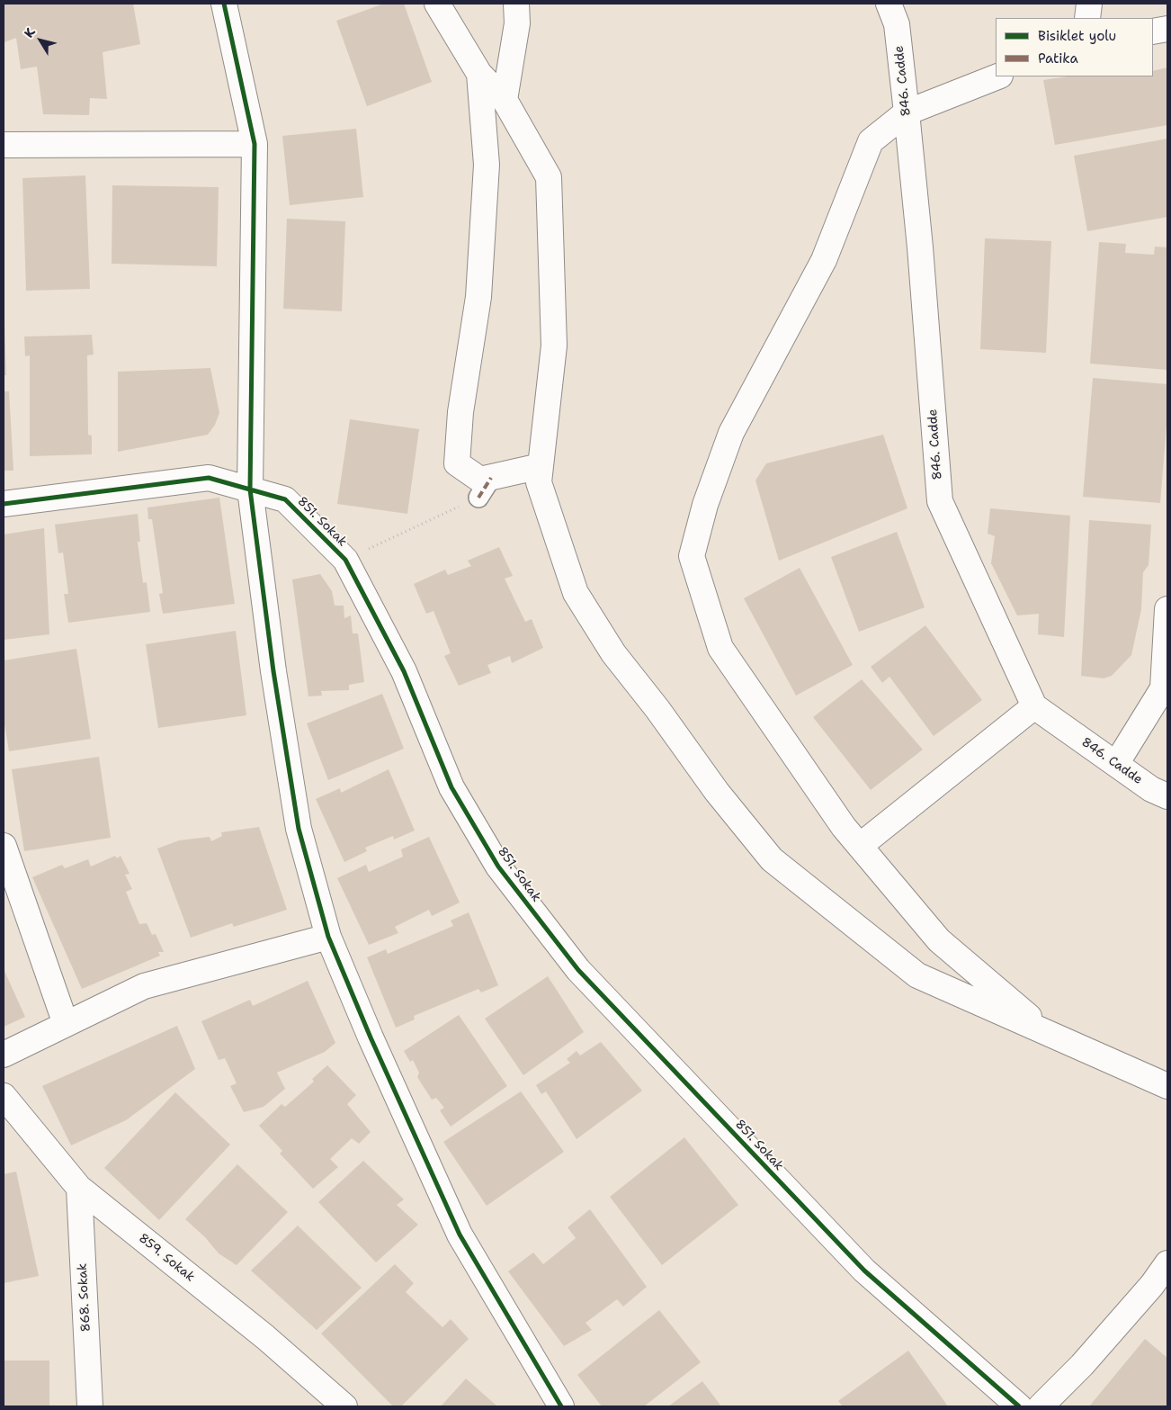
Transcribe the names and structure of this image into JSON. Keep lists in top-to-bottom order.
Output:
{
  "streets": {
    "street": [
      "846. Cadde",
      "851. Sokak",
      "859. Sokak",
      "868. Sokak"
    ]
  },
  "crossings": [
    ["859. Sokak", "868. Sokak"]
  ],
  "legend": ["Bisiklet yolu", "Patika"],
  "north": "top left"
}
